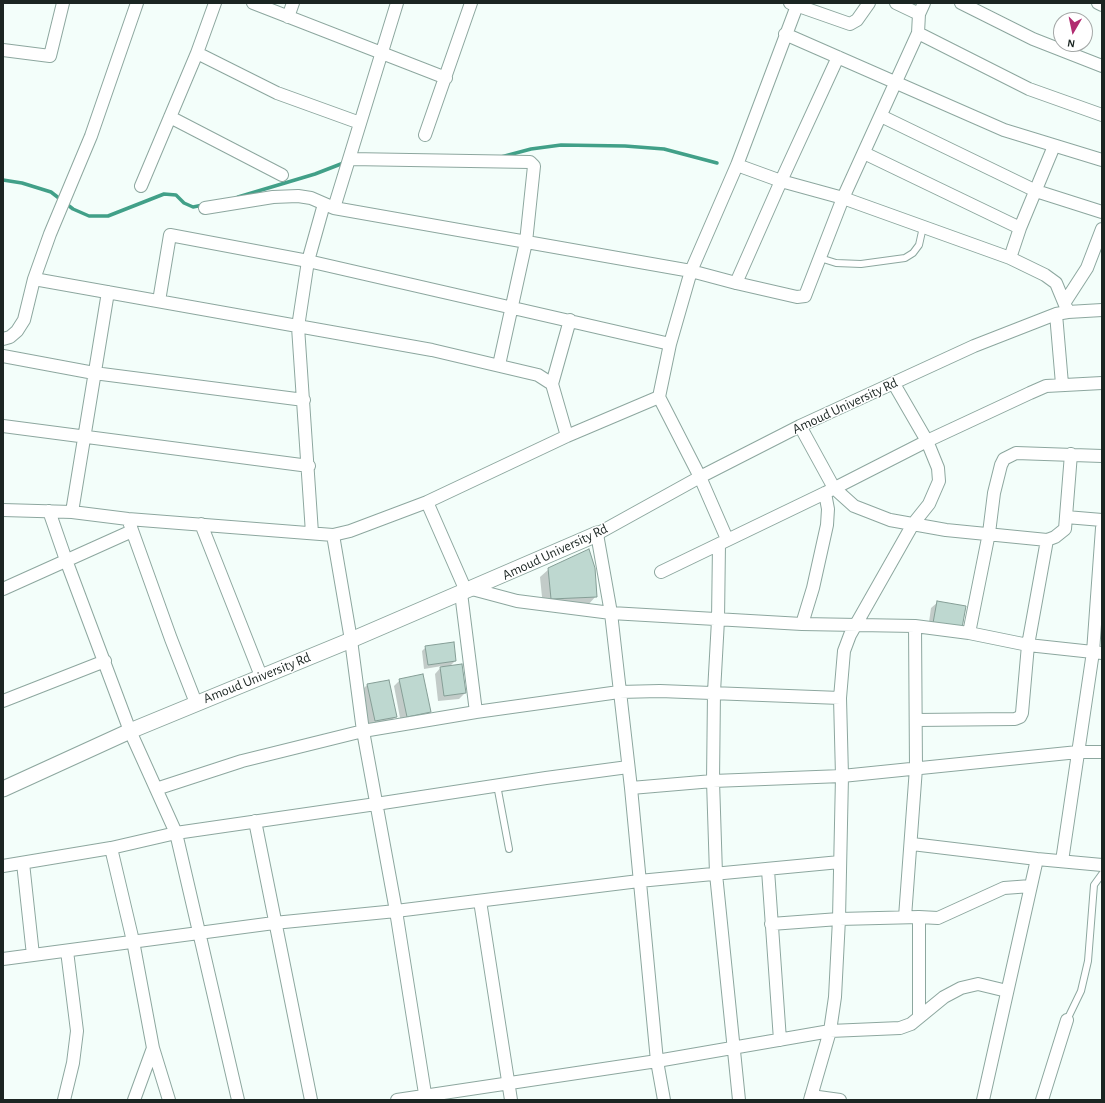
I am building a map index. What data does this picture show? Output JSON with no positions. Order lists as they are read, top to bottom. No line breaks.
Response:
{"streets":{"street":["Amoud University Rd"]},"north":"bottom"}
